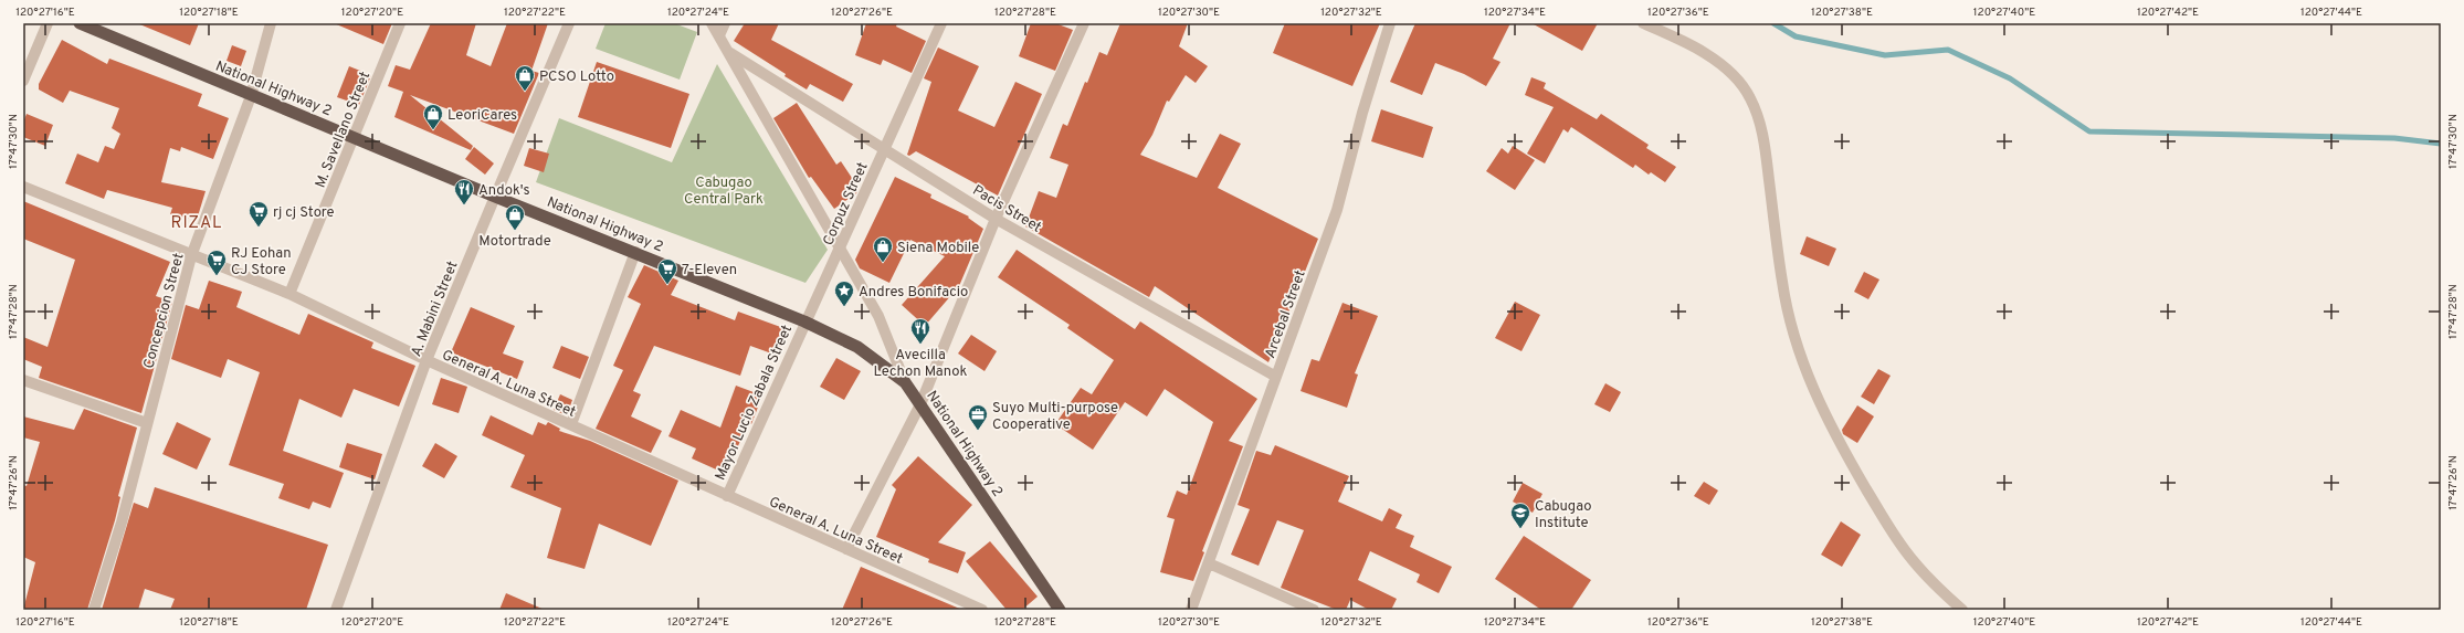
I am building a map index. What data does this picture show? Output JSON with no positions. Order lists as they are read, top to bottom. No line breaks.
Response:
{"streets":{"highway":["National Highway 2"],"street":["M. Savellano Street","Corpuz Street","Pacis Street","A. Mabini Street","Concepcion Street","Arcebal Street","General A. Luna Street","Mayor Lucio Zabala Street"]},"crossings":[["National Highway 2","M. Savellano Street"],["National Highway 2","Corpuz Street"],["National Highway 2","A. Mabini Street"],["National Highway 2","Concepcion Street"],["National Highway 2","Mayor Lucio Zabala Street"],["M. Savellano Street","General A. Luna Street"],["Corpuz Street","Pacis Street"],["Corpuz Street","Mayor Lucio Zabala Street"],["Pacis Street","Arcebal Street"],["A. Mabini Street","General A. Luna Street"],["Concepcion Street","General A. Luna Street"],["General A. Luna Street","Mayor Lucio Zabala Street"]],"districts":["RIZAL"],"parks":["Cabugao Central Park"],"places":{"shop":["PCSO Lotto","LeoriCares","Motortrade","Siena Mobile"],"restaurant":["Andok's","Avecilla Lechon Manok"],"supermarket":["rj cj Store","RJ Eohan CJ Store","7-Eleven"],"place":["Andres Bonifacio"],"office":["Suyo Multi-purpose Cooperative"],"school or university":["Cabugao Institute"]},"coordinates":["120°27'16\"E","120°27'18\"E","120°27'20\"E","120°27'22\"E","120°27'24\"E","120°27'26\"E","120°27'28\"E","120°27'30\"E","120°27'32\"E","120°27'34\"E","120°27'36\"E","120°27'38\"E","120°27'40\"E","120°27'42\"E","120°27'44\"E","17°47'30\"N","17°47'28\"N","17°47'26\"N"]}
